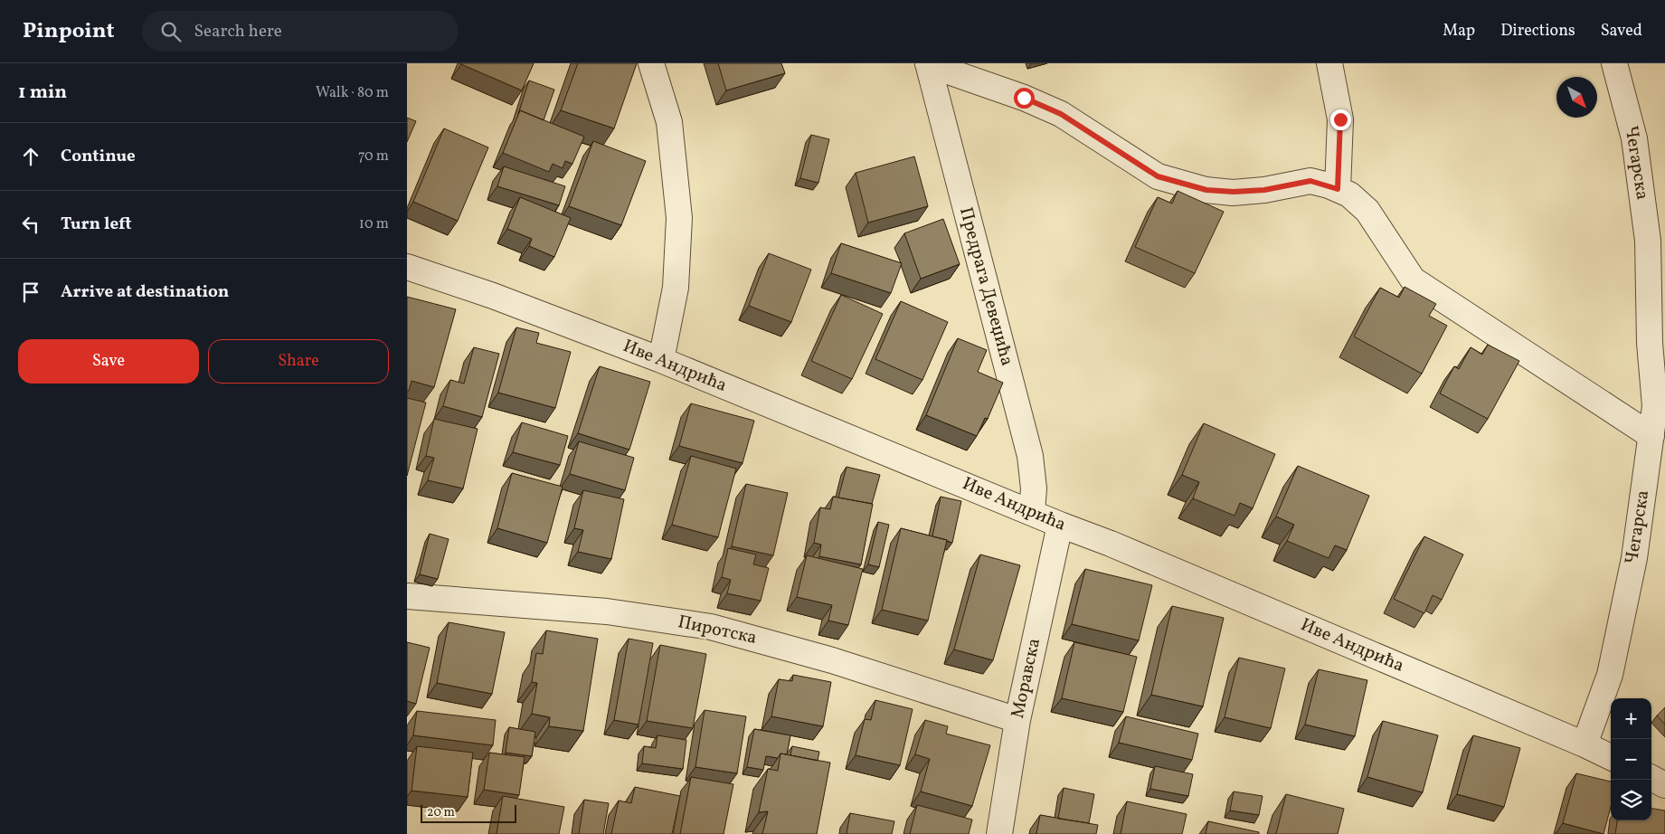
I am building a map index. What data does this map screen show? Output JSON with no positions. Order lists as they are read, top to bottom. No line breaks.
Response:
{"streets":{"street":["Чегарска","Предрага Девеџића","Иве Андрића","Пиротска","Моравска"]},"crossings":[["Чегарска","Иве Андрића"],["Предрага Девеџића","Иве Андрића"],["Иве Андрића","Моравска"],["Пиротска","Моравска"]],"scale_bar":"20 m","north":"bottom right","page":{"header":"Pinpoint","search":"Search here","nav":["Map","Directions","Saved"],"heading":["1 min","Walk · 80 m"],"list":[["Continue","70 m"],["Turn left","10 m"],"Arrive at destination"],"buttons":["Save","Share"],"map_buttons":["+","−"],"scale":"20 m"}}
